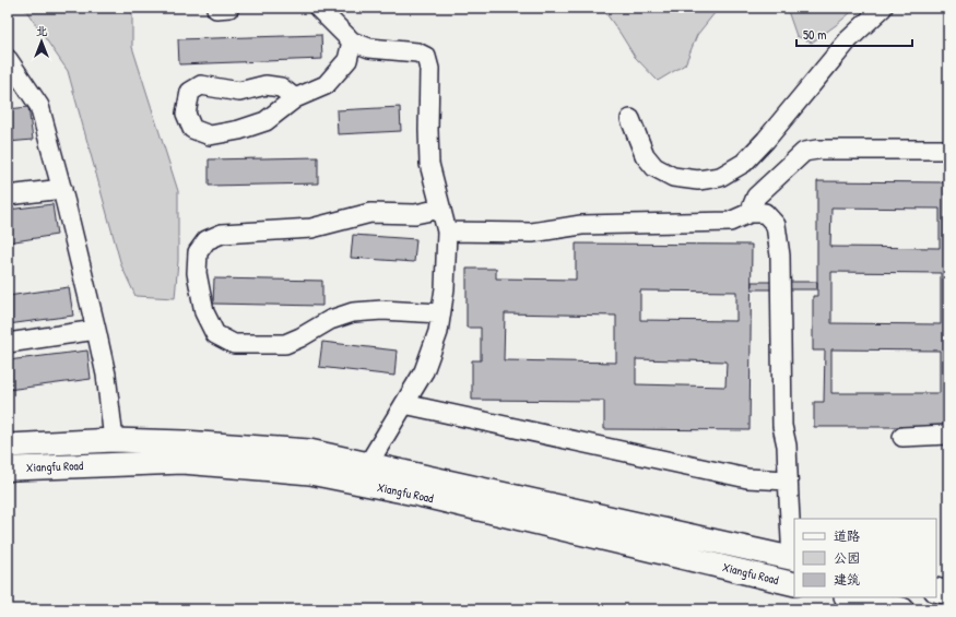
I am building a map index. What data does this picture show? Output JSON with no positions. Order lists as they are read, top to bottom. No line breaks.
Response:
{"streets":{"main road":["Xiangfu Road"]},"legend":["道路","公园","建筑"],"scale_bar":"50 m","north":"top"}
